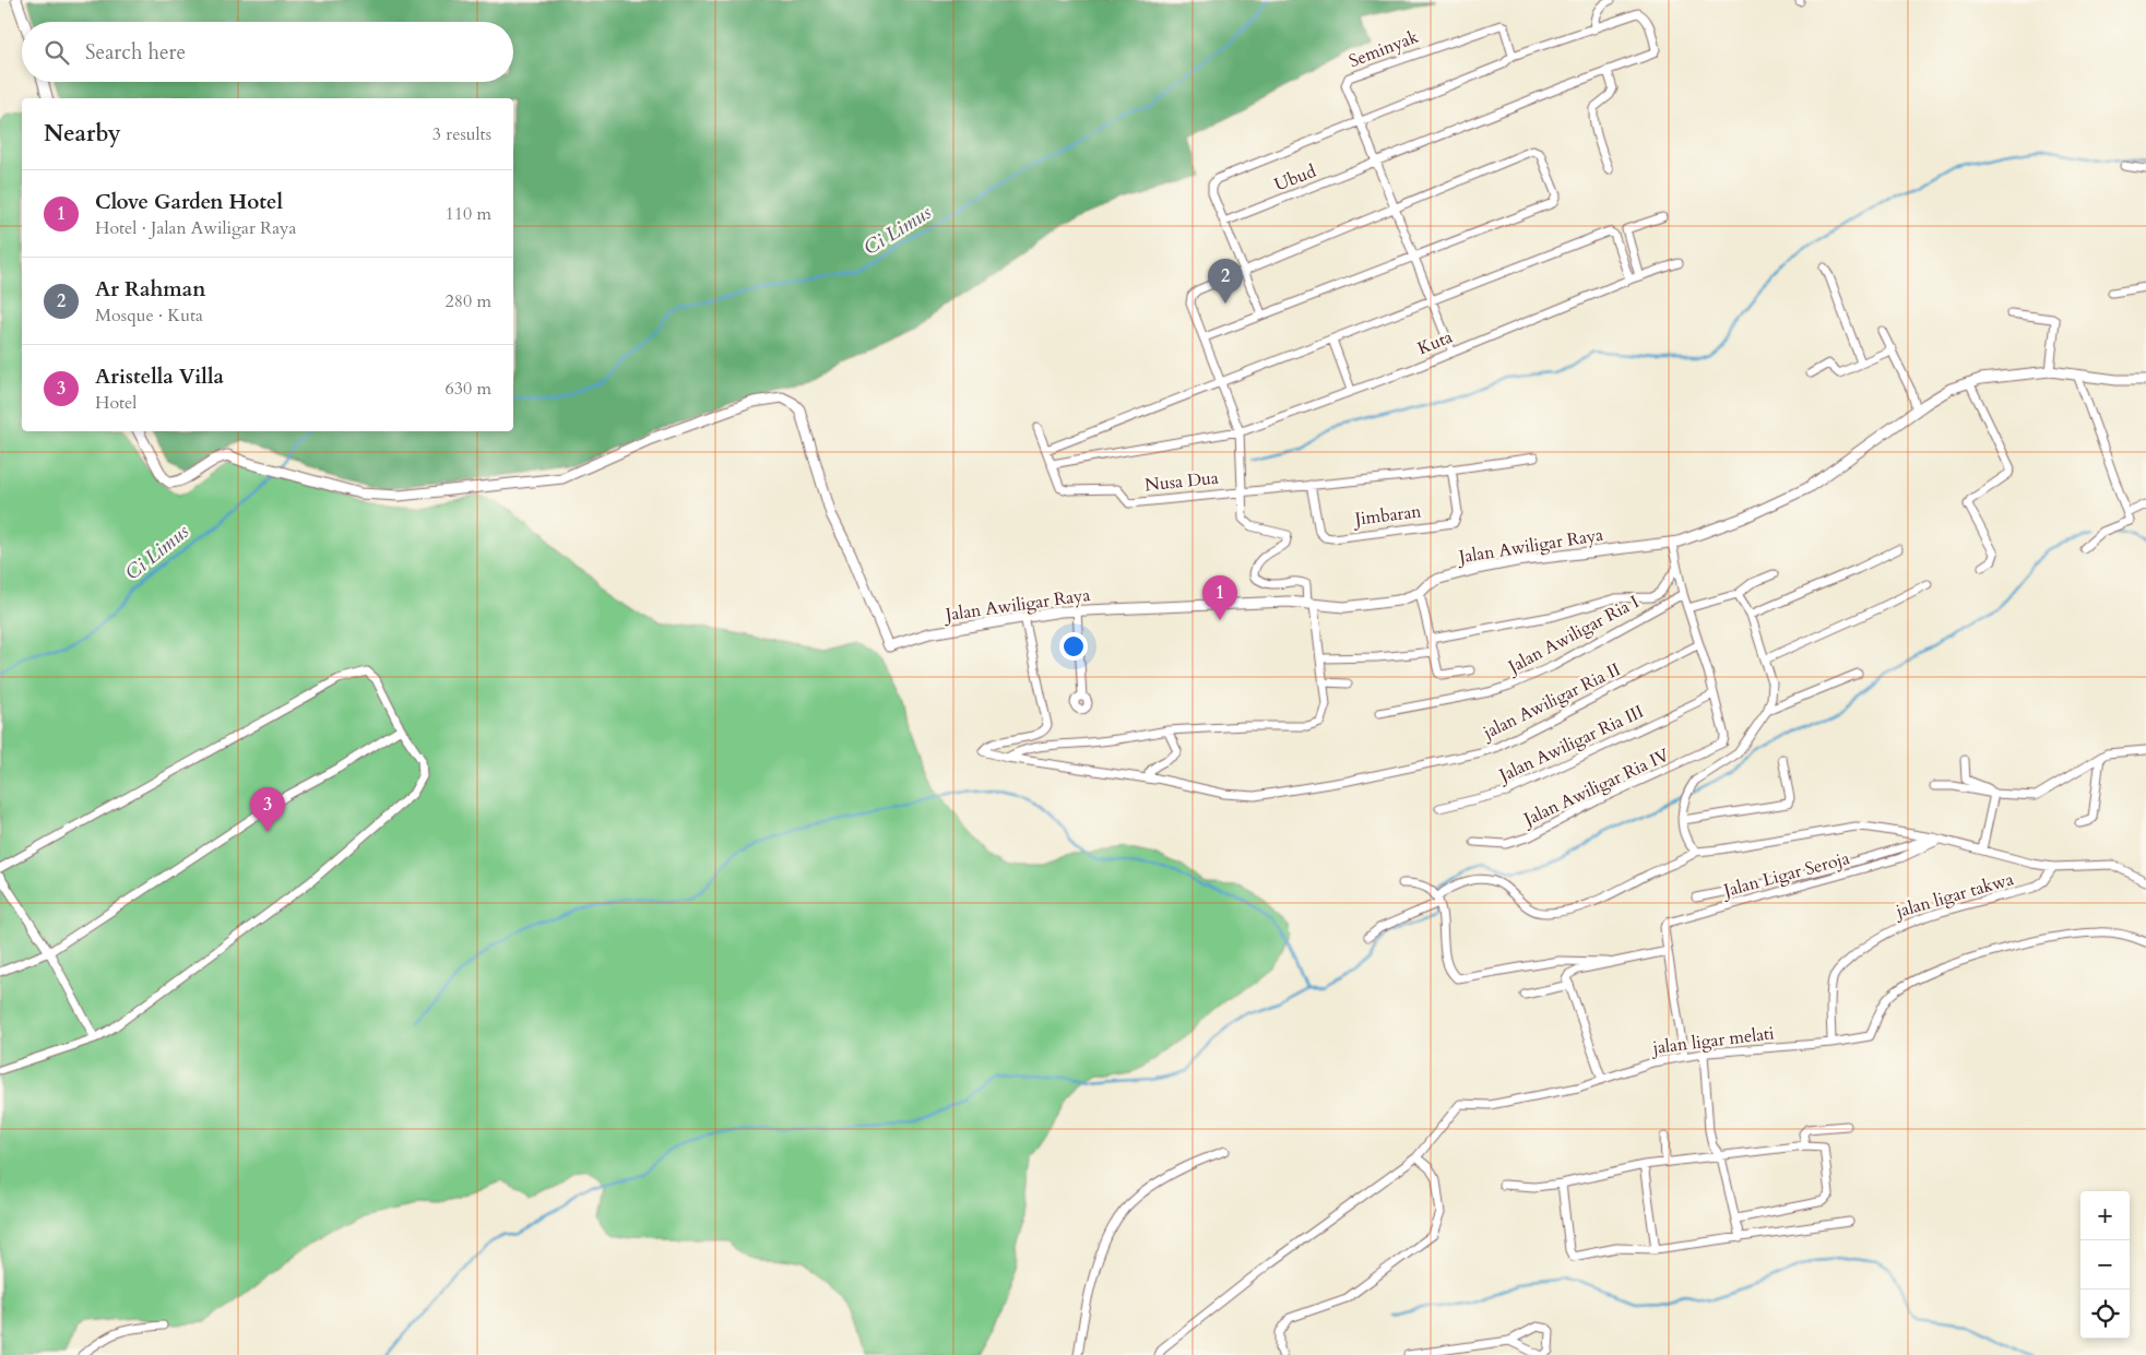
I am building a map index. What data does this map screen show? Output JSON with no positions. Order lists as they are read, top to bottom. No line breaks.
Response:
{"streets":{"street":["Seminyak","Ubud","Kuta","Nusa Dua","Jimbaran","Jalan Awiligar Raya","Jalan Awiligar Ria I","jalan Awiligar Ria II","Jalan Awiligar Ria III","Jalan Awiligar Ria IV","Jalan Ligar Seroja","jalan ligar takwa","jalan ligar melati"]},"crossings":[["Seminyak","Ubud"],["Seminyak","Kuta"],["Kuta","Nusa Dua"],["Jalan Awiligar Raya","jalan Awiligar Ria II"],["Jalan Awiligar Ria III","Jalan Awiligar Ria IV"],["jalan ligar takwa","jalan ligar melati"]],"water":["Ci Limus"],"page":{"search":"Search here","heading":["Nearby","3 results"],"list":[{"mark":"1","name":"Clove Garden Hotel","note":"Hotel · Jalan Awiligar Raya","value":"110 m"},{"mark":"2","name":"Ar Rahman","note":"Mosque · Kuta","value":"280 m"},{"mark":"3","name":"Aristella Villa","note":"Hotel","value":"630 m"}],"pins":["2","1","3"],"map_buttons":["+","−"]}}
